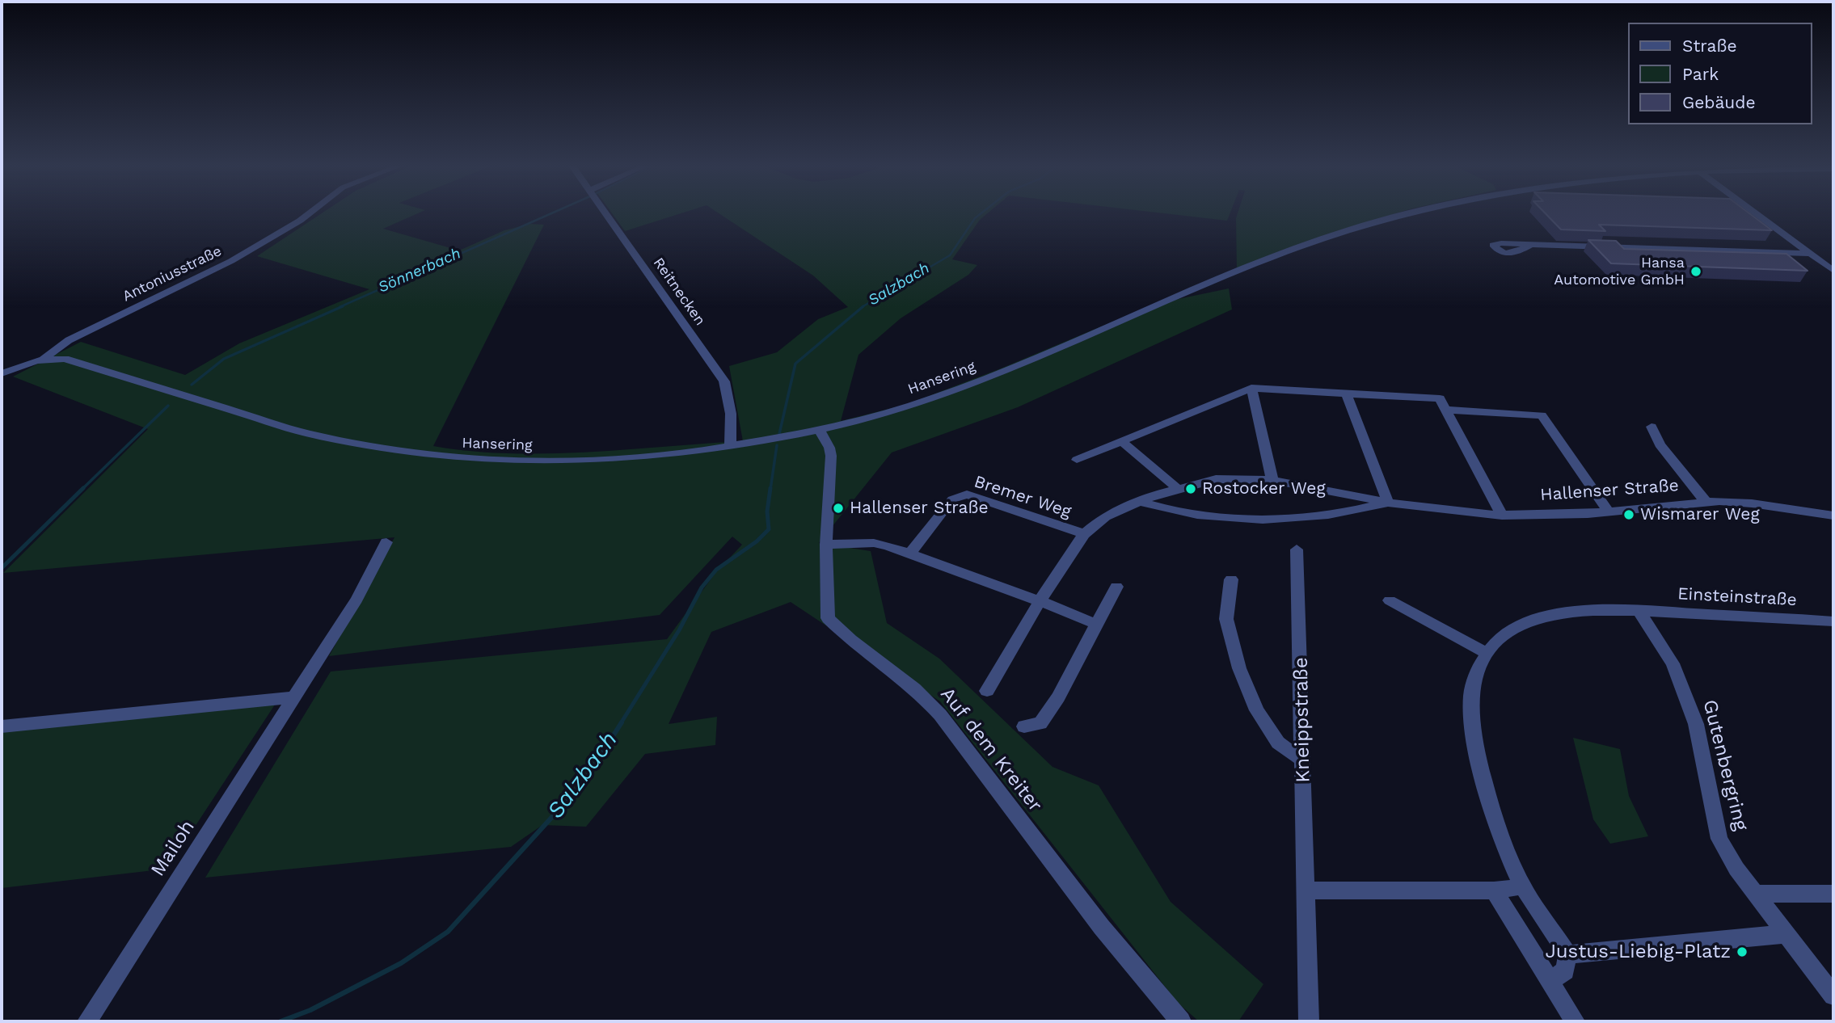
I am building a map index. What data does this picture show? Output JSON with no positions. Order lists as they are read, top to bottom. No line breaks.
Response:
{"streets":{"street":["Antoniusstraße","Reitnecken","Hansering","Hallenser Straße","Bremer Weg","Einsteinstraße","Kneippstraße","Auf dem Kreiter","Gutenbergring","Mailoh"]},"crossings":[["Antoniusstraße","Hansering"],["Reitnecken","Hansering"],["Hansering","Auf dem Kreiter"],["Hallenser Straße","Bremer Weg"],["Einsteinstraße","Gutenbergring"]],"water":["Sönnerbach","Salzbach"],"places":["Hansa Automotive GmbH","Rostocker Weg","Hallenser Straße","Wismarer Weg","Justus-Liebig-Platz"],"legend":["Straße","Park","Gebäude"]}
